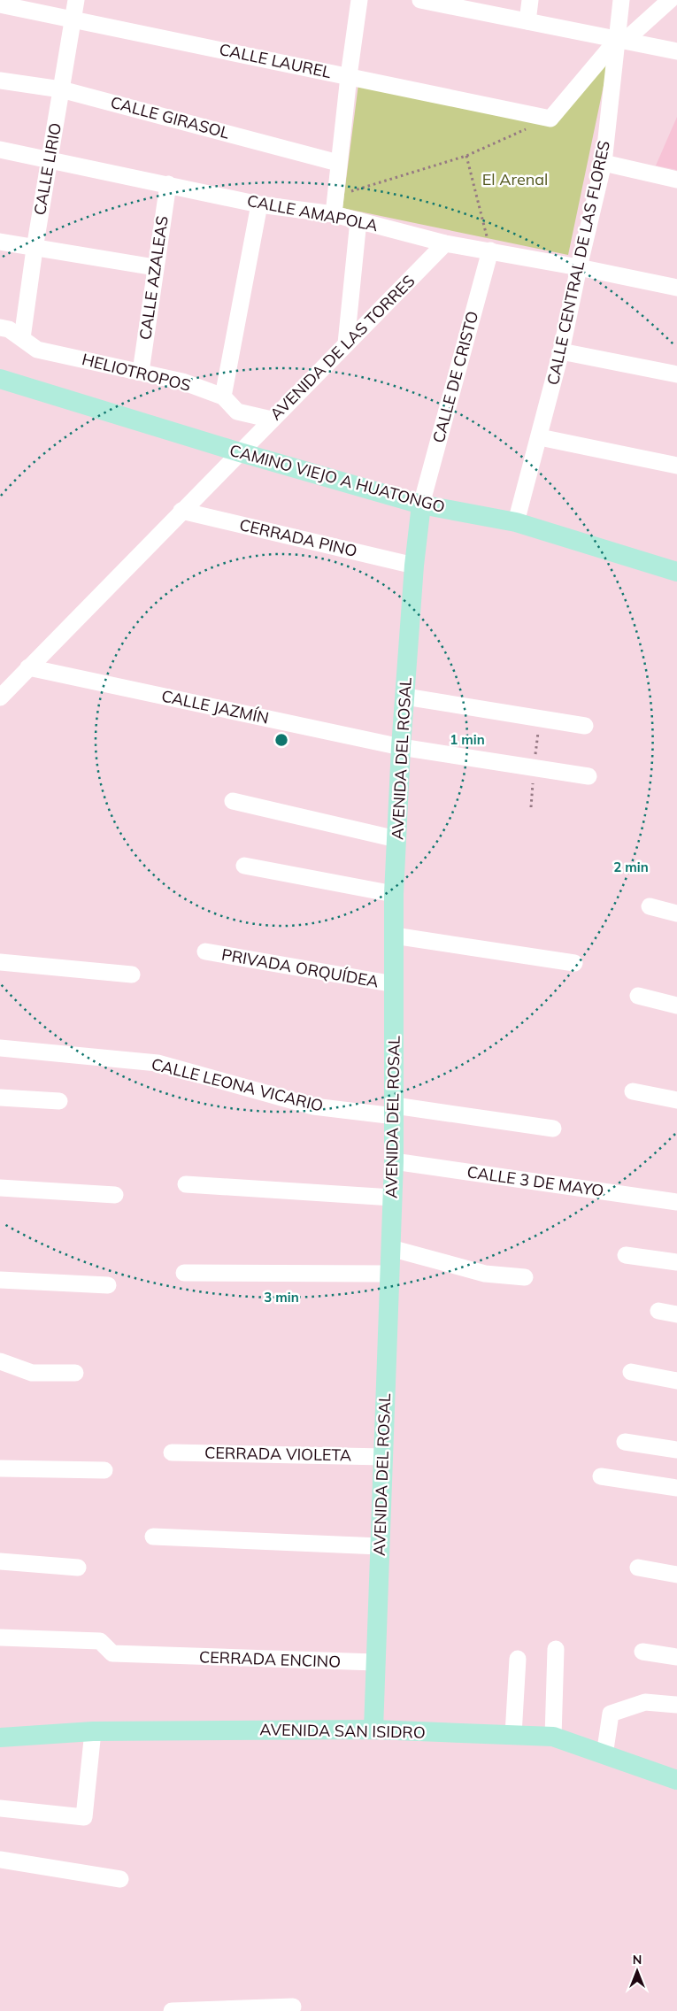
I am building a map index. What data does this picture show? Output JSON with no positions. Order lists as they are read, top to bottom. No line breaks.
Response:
{"streets":{"main road":["CAMINO VIEJO A HUATONGO","AVENIDA DEL ROSAL","AVENIDA SAN ISIDRO"],"street":["CALLE LAUREL","CALLE GIRASOL","CALLE LIRIO","CALLE AMAPOLA","CALLE CENTRAL DE LAS FLORES","CALLE AZALEAS","AVENIDA DE LAS TORRES","HELIOTROPOS","CALLE DE CRISTO","CERRADA PINO","CALLE JAZMÍN","PRIVADA ORQUÍDEA","CALLE LEONA VICARIO","CALLE 3 DE MAYO","CERRADA VIOLETA","CERRADA ENCINO"]},"crossings":[["CALLE LAUREL","CALLE LIRIO"],["CALLE GIRASOL","CALLE LIRIO"],["CALLE LIRIO","CALLE AMAPOLA"],["CALLE LIRIO","HELIOTROPOS"],["CALLE AMAPOLA","CALLE CENTRAL DE LAS FLORES"],["CALLE AMAPOLA","CALLE AZALEAS"],["CALLE AMAPOLA","AVENIDA DE LAS TORRES"],["CALLE AMAPOLA","CALLE DE CRISTO"],["CALLE CENTRAL DE LAS FLORES","CAMINO VIEJO A HUATONGO"],["CALLE AZALEAS","HELIOTROPOS"],["AVENIDA DE LAS TORRES","HELIOTROPOS"],["AVENIDA DE LAS TORRES","CAMINO VIEJO A HUATONGO"],["AVENIDA DE LAS TORRES","CERRADA PINO"],["AVENIDA DE LAS TORRES","CALLE JAZMÍN"],["CALLE DE CRISTO","CAMINO VIEJO A HUATONGO"],["CALLE DE CRISTO","AVENIDA DEL ROSAL"],["CAMINO VIEJO A HUATONGO","AVENIDA DEL ROSAL"],["CERRADA PINO","AVENIDA DEL ROSAL"],["CALLE JAZMÍN","AVENIDA DEL ROSAL"],["AVENIDA DEL ROSAL","PRIVADA ORQUÍDEA"],["AVENIDA DEL ROSAL","CALLE LEONA VICARIO"],["AVENIDA DEL ROSAL","CALLE 3 DE MAYO"],["AVENIDA DEL ROSAL","CERRADA VIOLETA"],["AVENIDA DEL ROSAL","CERRADA ENCINO"],["AVENIDA DEL ROSAL","AVENIDA SAN ISIDRO"]],"parks":["El Arenal"],"north":"top","rings":["1 min","2 min","3 min"]}
